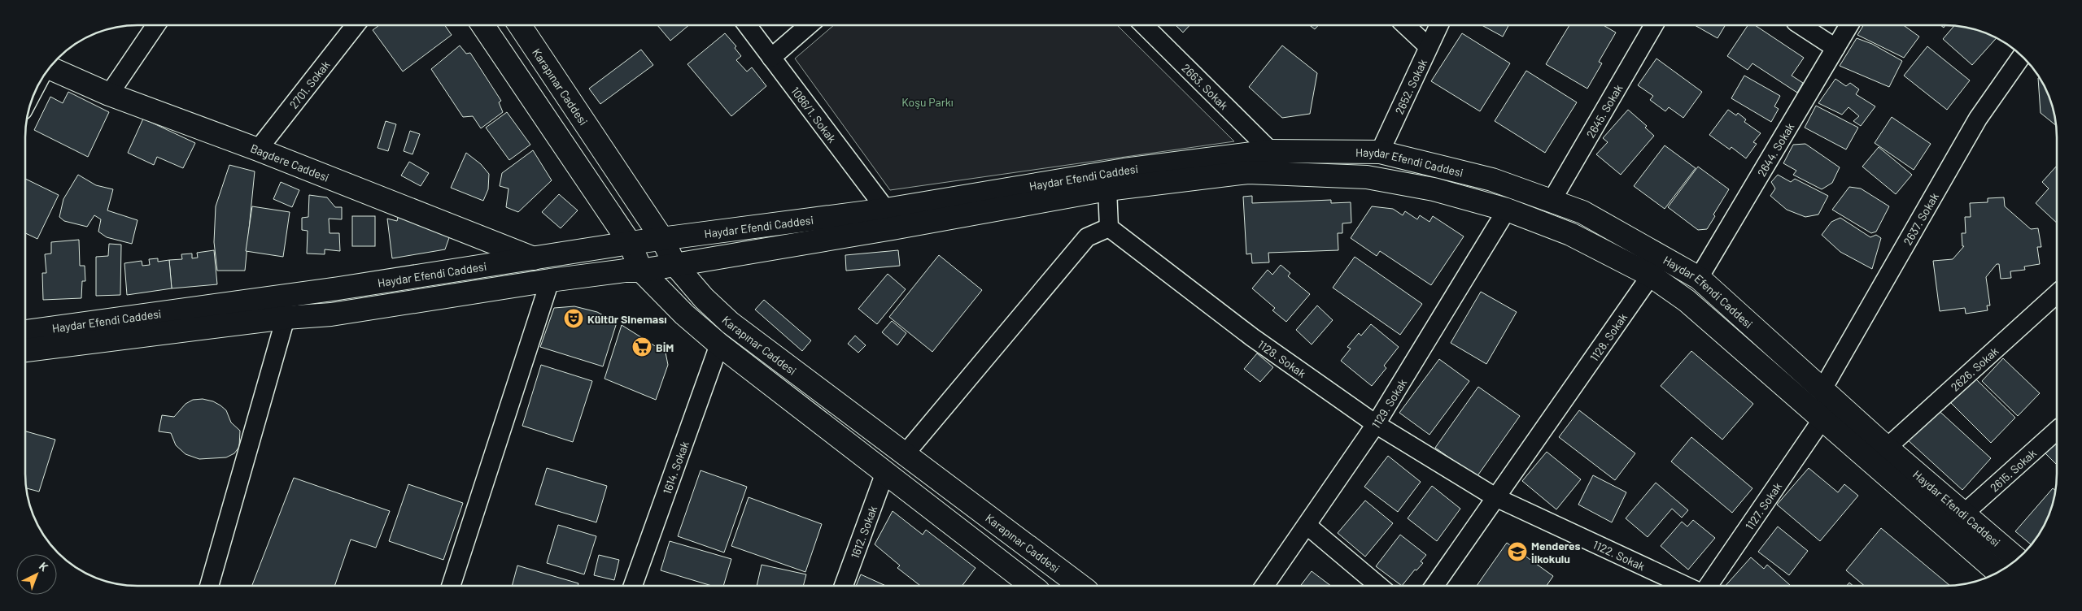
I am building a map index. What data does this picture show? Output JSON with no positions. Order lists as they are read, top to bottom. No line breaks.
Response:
{"streets":{"main road":["Karapınar Caddesi","Bagdere Caddesi","Haydar Efendi Caddesi"],"street":["2701. Sokak","2663. Sokak","2652. Sokak","2645. Sokak","1086/1. Sokak","2644. Sokak","2637. Sokak","1128. Sokak","2626. Sokak","1129. Sokak","1614. Sokak","2615. Sokak","1127. Sokak","1612. Sokak","1122. Sokak"]},"crossings":[["2701. Sokak","Bagdere Caddesi"],["Karapınar Caddesi","Haydar Efendi Caddesi"],["2663. Sokak","Haydar Efendi Caddesi"],["2652. Sokak","Haydar Efendi Caddesi"],["2645. Sokak","Haydar Efendi Caddesi"],["1086/1. Sokak","Haydar Efendi Caddesi"],["2644. Sokak","Haydar Efendi Caddesi"],["Bagdere Caddesi","Haydar Efendi Caddesi"],["Haydar Efendi Caddesi","2637. Sokak"],["Haydar Efendi Caddesi","1128. Sokak"],["Haydar Efendi Caddesi","2626. Sokak"],["Haydar Efendi Caddesi","1129. Sokak"],["Haydar Efendi Caddesi","2615. Sokak"],["Haydar Efendi Caddesi","1127. Sokak"],["1128. Sokak","1129. Sokak"],["1128. Sokak","1122. Sokak"]],"parks":["Koşu Parkı"],"places":{"theatre":["Kültür Sineması"],"supermarket":["BİM"],"school or university":["Menderes İlkokulu"]},"north":"top right"}
